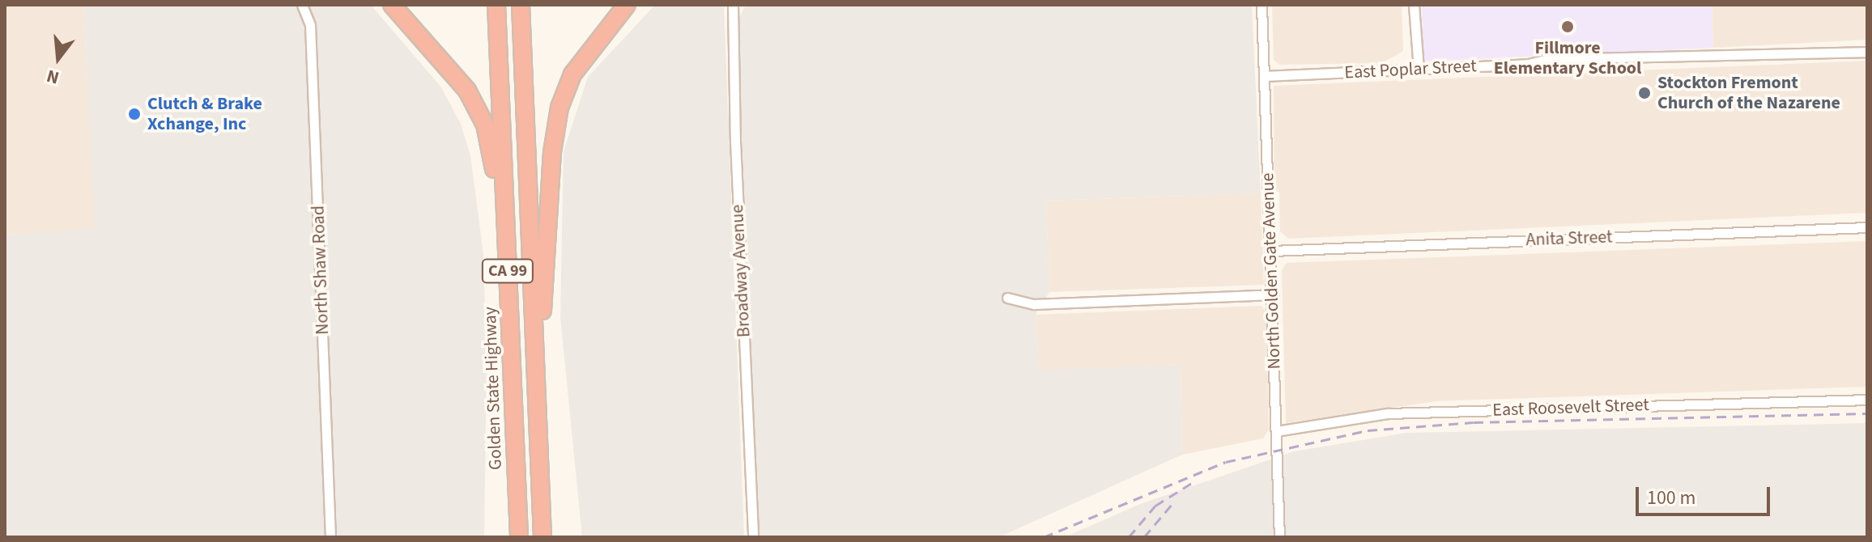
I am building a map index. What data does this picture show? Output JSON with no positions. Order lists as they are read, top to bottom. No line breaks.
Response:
{"streets":{"highway":["CA 99","Golden State Highway"],"street":["East Poplar Street","Anita Street","North Shaw Road","Broadway Avenue","North Golden Gate Avenue","East Roosevelt Street"]},"crossings":[["East Poplar Street","North Golden Gate Avenue"],["Anita Street","North Golden Gate Avenue"],["North Golden Gate Avenue","East Roosevelt Street"]],"places":["Fillmore Elementary School","Stockton Fremont Church of the Nazarene","Clutch & Brake Xchange, Inc"],"scale_bar":"100 m","north":"bottom"}
